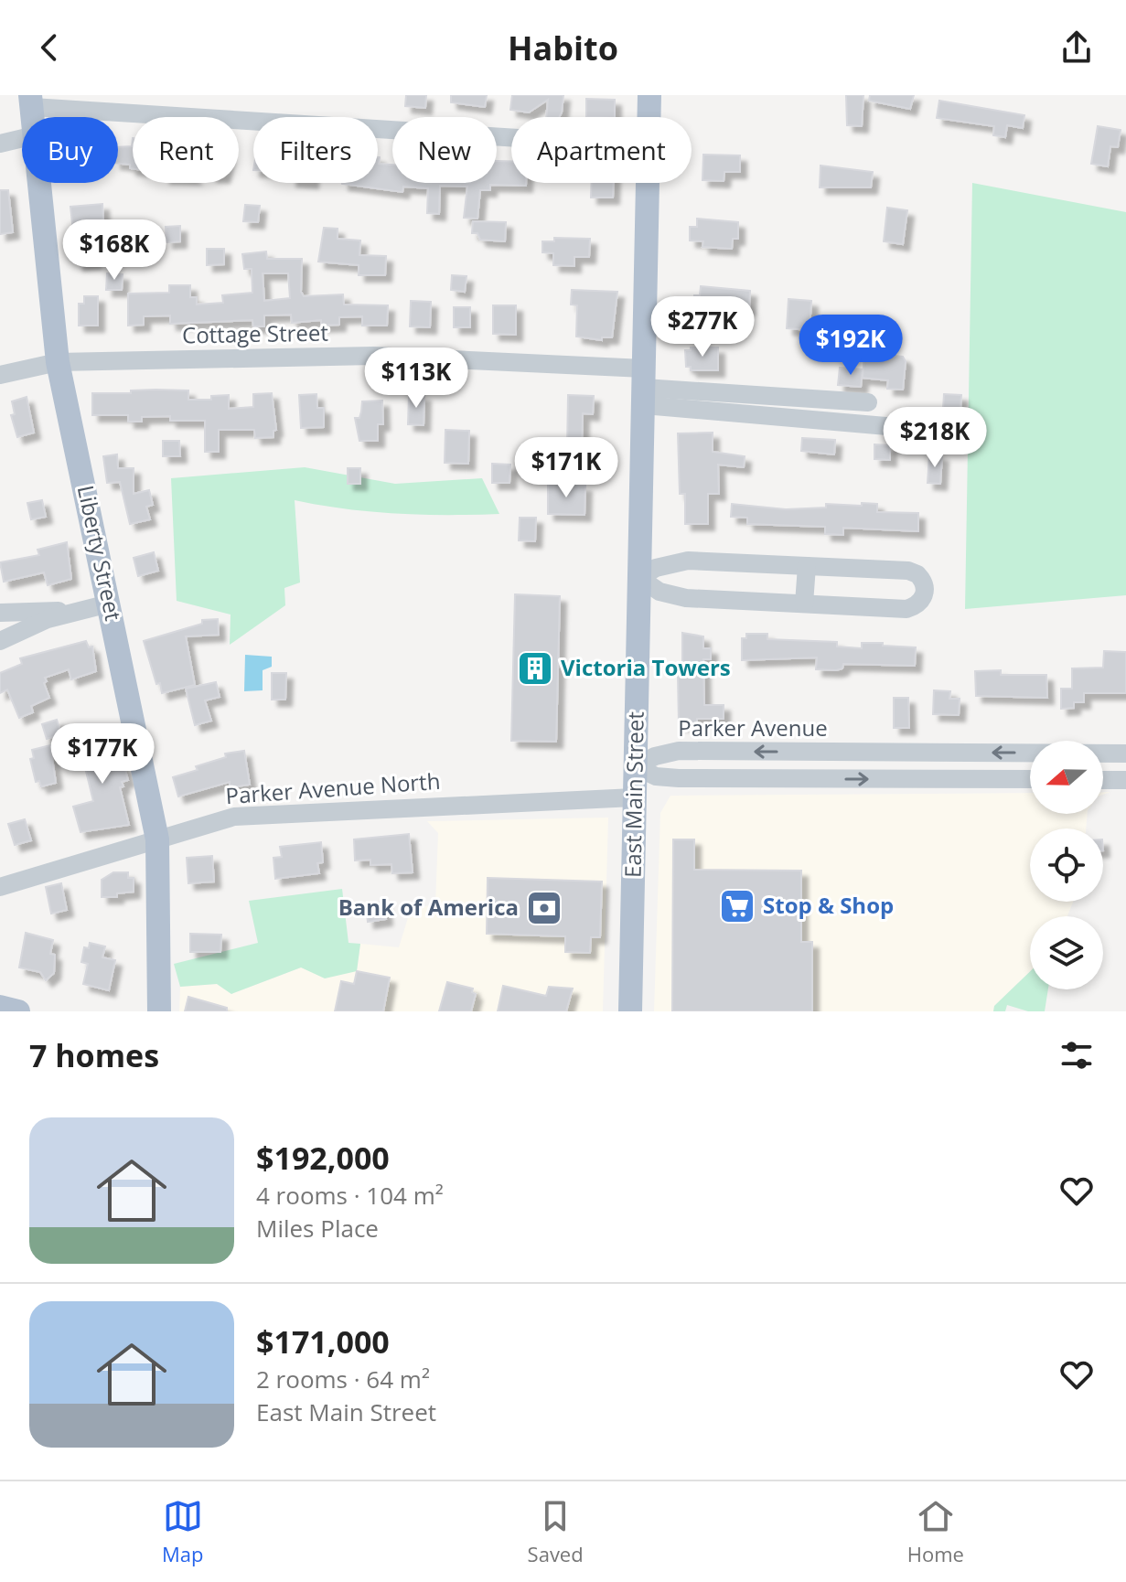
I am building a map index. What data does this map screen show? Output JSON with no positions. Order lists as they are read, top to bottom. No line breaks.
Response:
{"streets":{"main road":["Liberty Street","East Main Street"],"street":["Cottage Street","Parker Avenue","Parker Avenue North"]},"crossings":[["Cottage Street","Liberty Street"],["Cottage Street","East Main Street"],["Liberty Street","Parker Avenue North"],["Parker Avenue","East Main Street"],["Parker Avenue North","East Main Street"]],"places":{"building":["Victoria Towers"],"supermarket":["Stop & Shop"],"bank":["Bank of America"]},"north":"left","page":{"header":"Habito","chip":["Buy","Rent","Filters","New","Apartment"],"price":["$168K","$277K","$192K","$113K","$218K","$171K","$177K"],"heading":"7 homes","list":[{"name":"$192,000","note":"4 rooms · 104 m² · Miles Place"},{"name":"$171,000","note":"2 rooms · 64 m² · East Main Street"}],"tabs":["Map","Saved","Home"]}}
